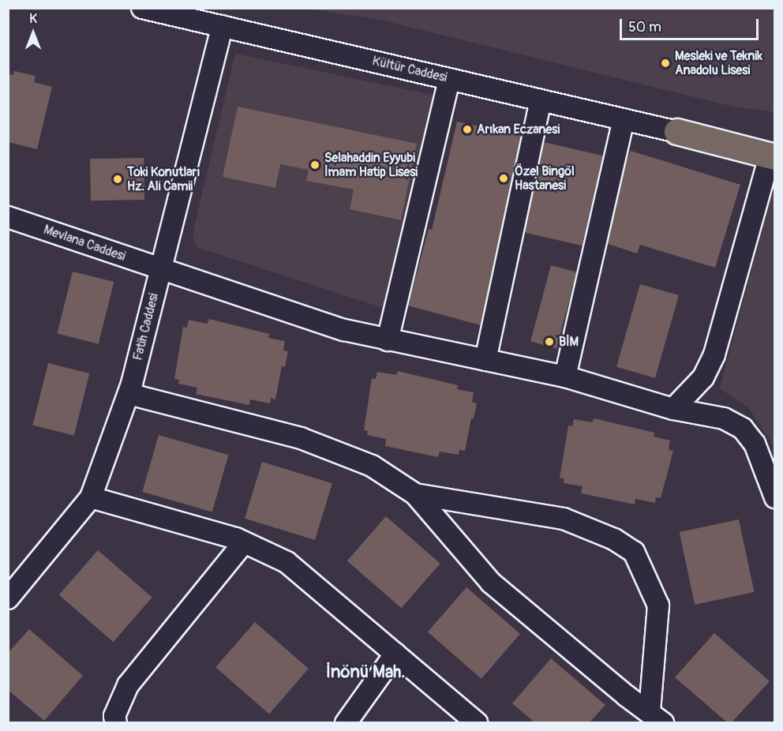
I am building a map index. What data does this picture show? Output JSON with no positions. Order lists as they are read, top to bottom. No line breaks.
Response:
{"streets":{"street":["Kültür Caddesi","Mevlana Caddesi","Fatih Caddesi"]},"crossings":[["Kültür Caddesi","Fatih Caddesi"],["Mevlana Caddesi","Fatih Caddesi"]],"districts":["İnönü Mah."],"places":["Mesleki ve Teknik Anadolu Lisesi","Arıkan Eczanesi","Selahaddin Eyyubi İmam Hatip Lisesi","Özel Bingöl Hastanesi","Toki Konutları Hz. Ali Camii","BİM"],"scale_bar":"50 m","north":"top"}
